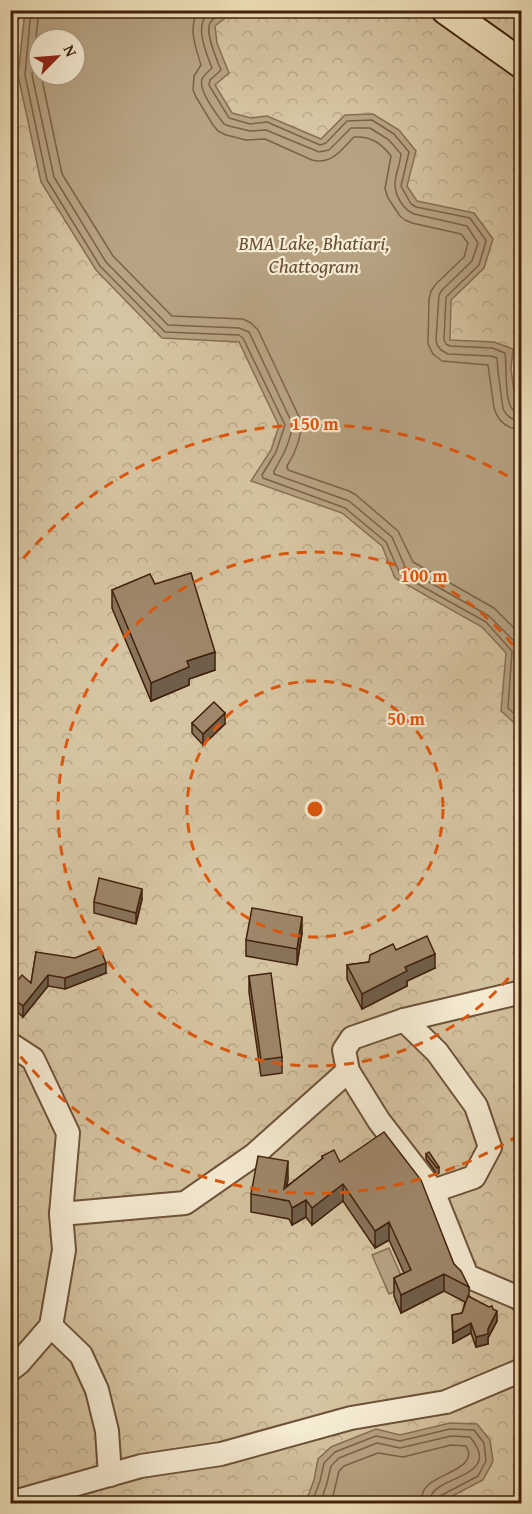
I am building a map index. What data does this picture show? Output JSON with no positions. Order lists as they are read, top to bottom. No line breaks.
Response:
{"water":["BMA Lake, Bhatiari, Chattogram"],"north":"top right","rings":["150 m","100 m","50 m"]}
